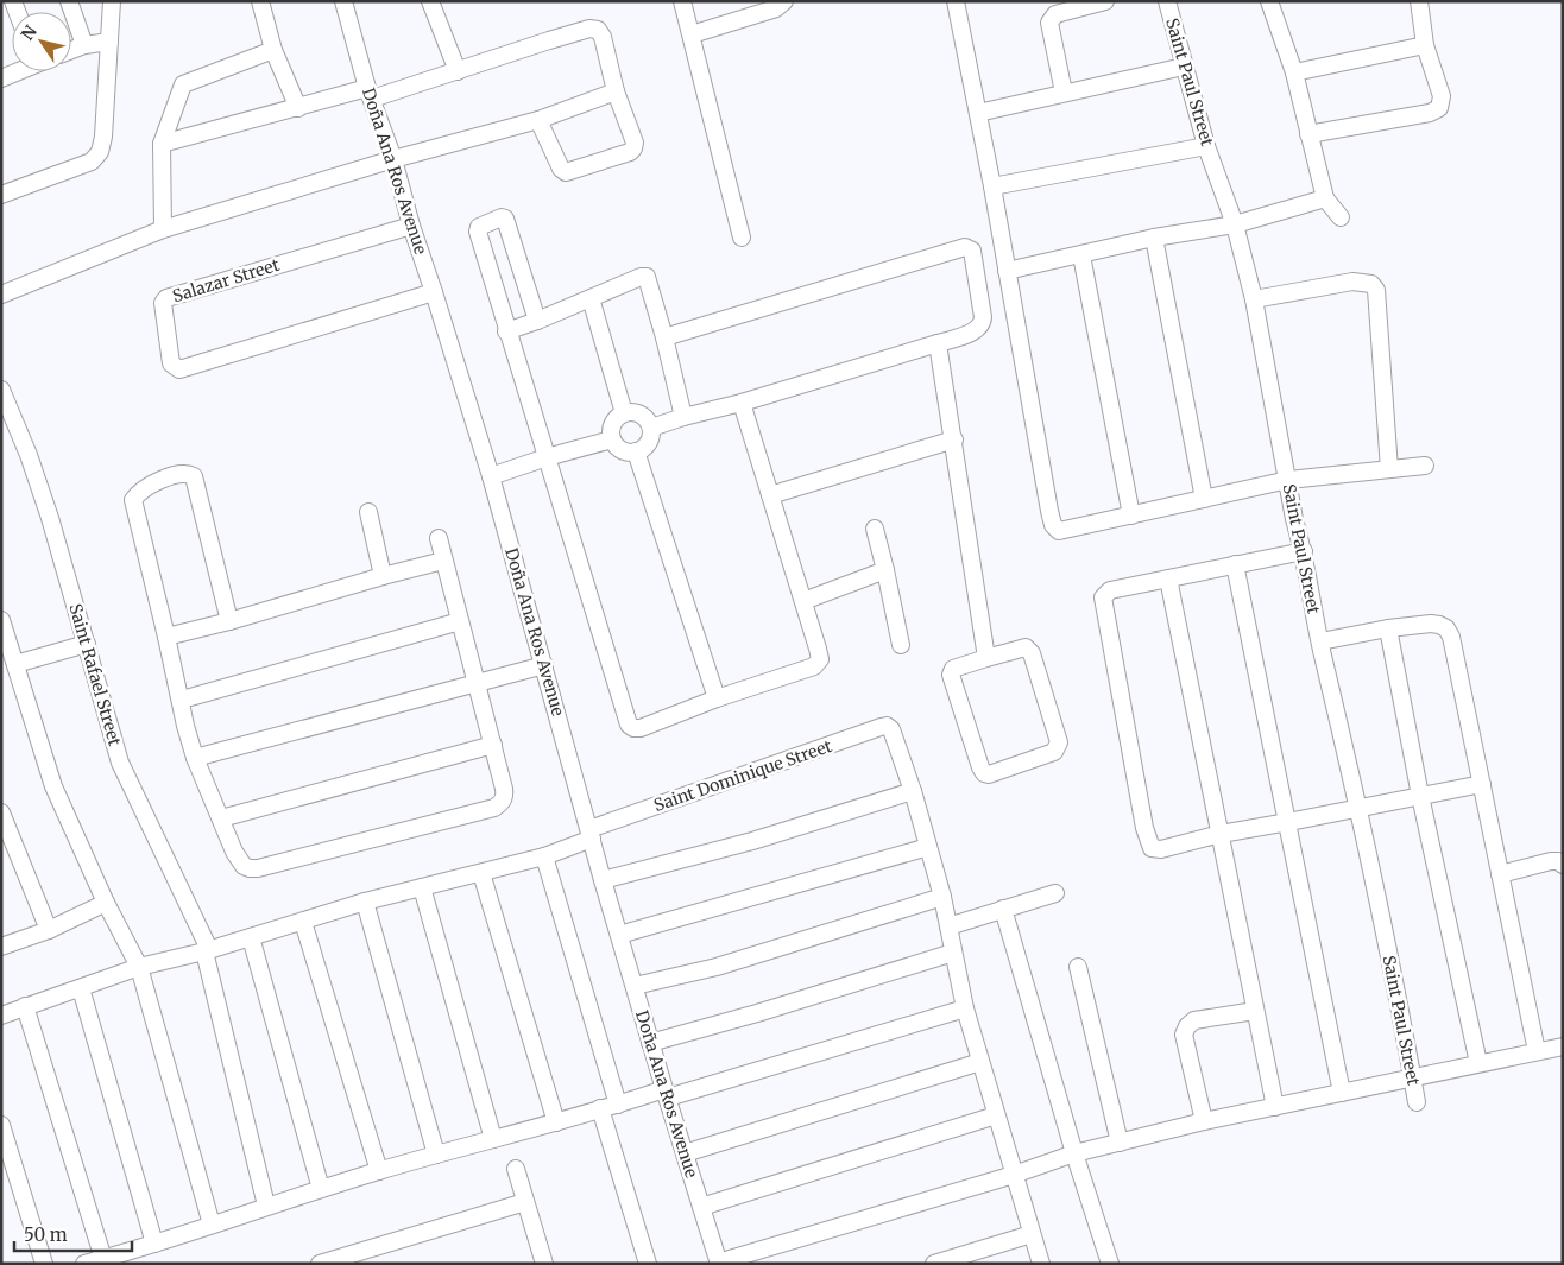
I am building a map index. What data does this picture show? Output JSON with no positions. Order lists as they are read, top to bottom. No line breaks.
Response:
{"streets":{"street":["Saint Paul Street","Doña Ana Ros Avenue","Salazar Street","Saint Rafael Street","Saint Dominique Street"]},"crossings":[["Doña Ana Ros Avenue","Salazar Street"],["Doña Ana Ros Avenue","Saint Dominique Street"],["Saint Rafael Street","Saint Dominique Street"]],"scale_bar":"50 m","north":"top left"}
